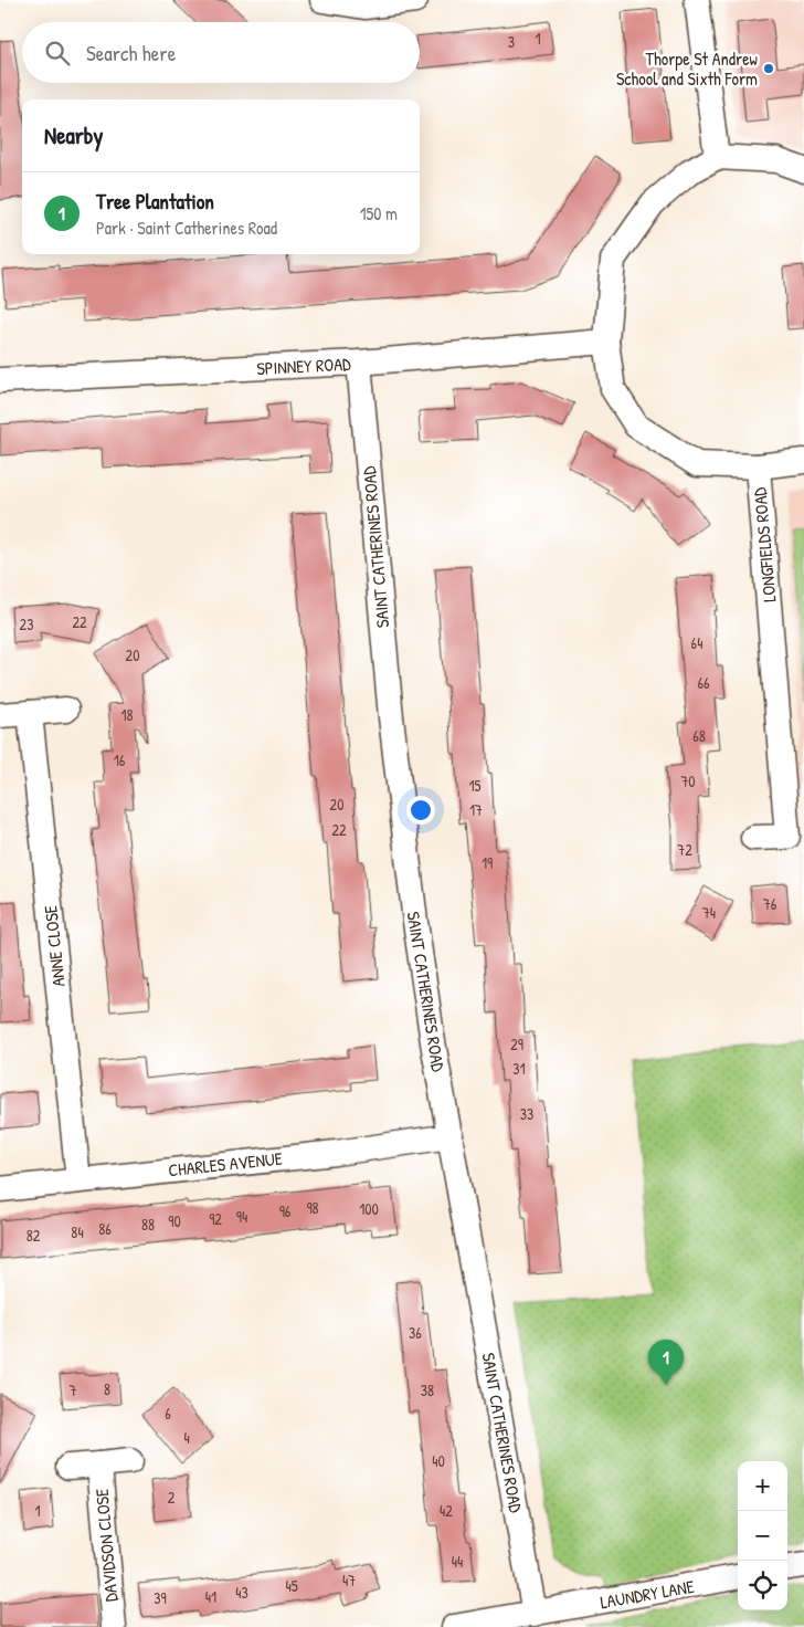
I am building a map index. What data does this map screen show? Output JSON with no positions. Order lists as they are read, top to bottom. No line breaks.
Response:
{"streets":{"street":["SPINNEY ROAD","LONGFIELDS ROAD","SAINT CATHERINES ROAD","ANNE CLOSE","CHARLES AVENUE","DAVIDSON CLOSE","LAUNDRY LANE"]},"crossings":[["SPINNEY ROAD","LONGFIELDS ROAD"],["SPINNEY ROAD","SAINT CATHERINES ROAD"],["SAINT CATHERINES ROAD","CHARLES AVENUE"],["SAINT CATHERINES ROAD","LAUNDRY LANE"],["ANNE CLOSE","CHARLES AVENUE"]],"places":["Thorpe St Andrew School and Sixth Form"],"house_numbers":["1","3","22","23","64","20","66","18","68","16","70","15","20","17","22","72","19","76","74","29","31","33","98","100","96","94","92","90","88","86","84","82","36","8","7","38","6","4","40","2","1","42","44","47","45","43","41","39"],"page":{"search":"Search here","heading":"Nearby","list":[{"mark":"1","name":"Tree Plantation","note":"Park · Saint Catherines Road","value":"150 m"}],"pins":"1","map_buttons":["+","−"]}}
